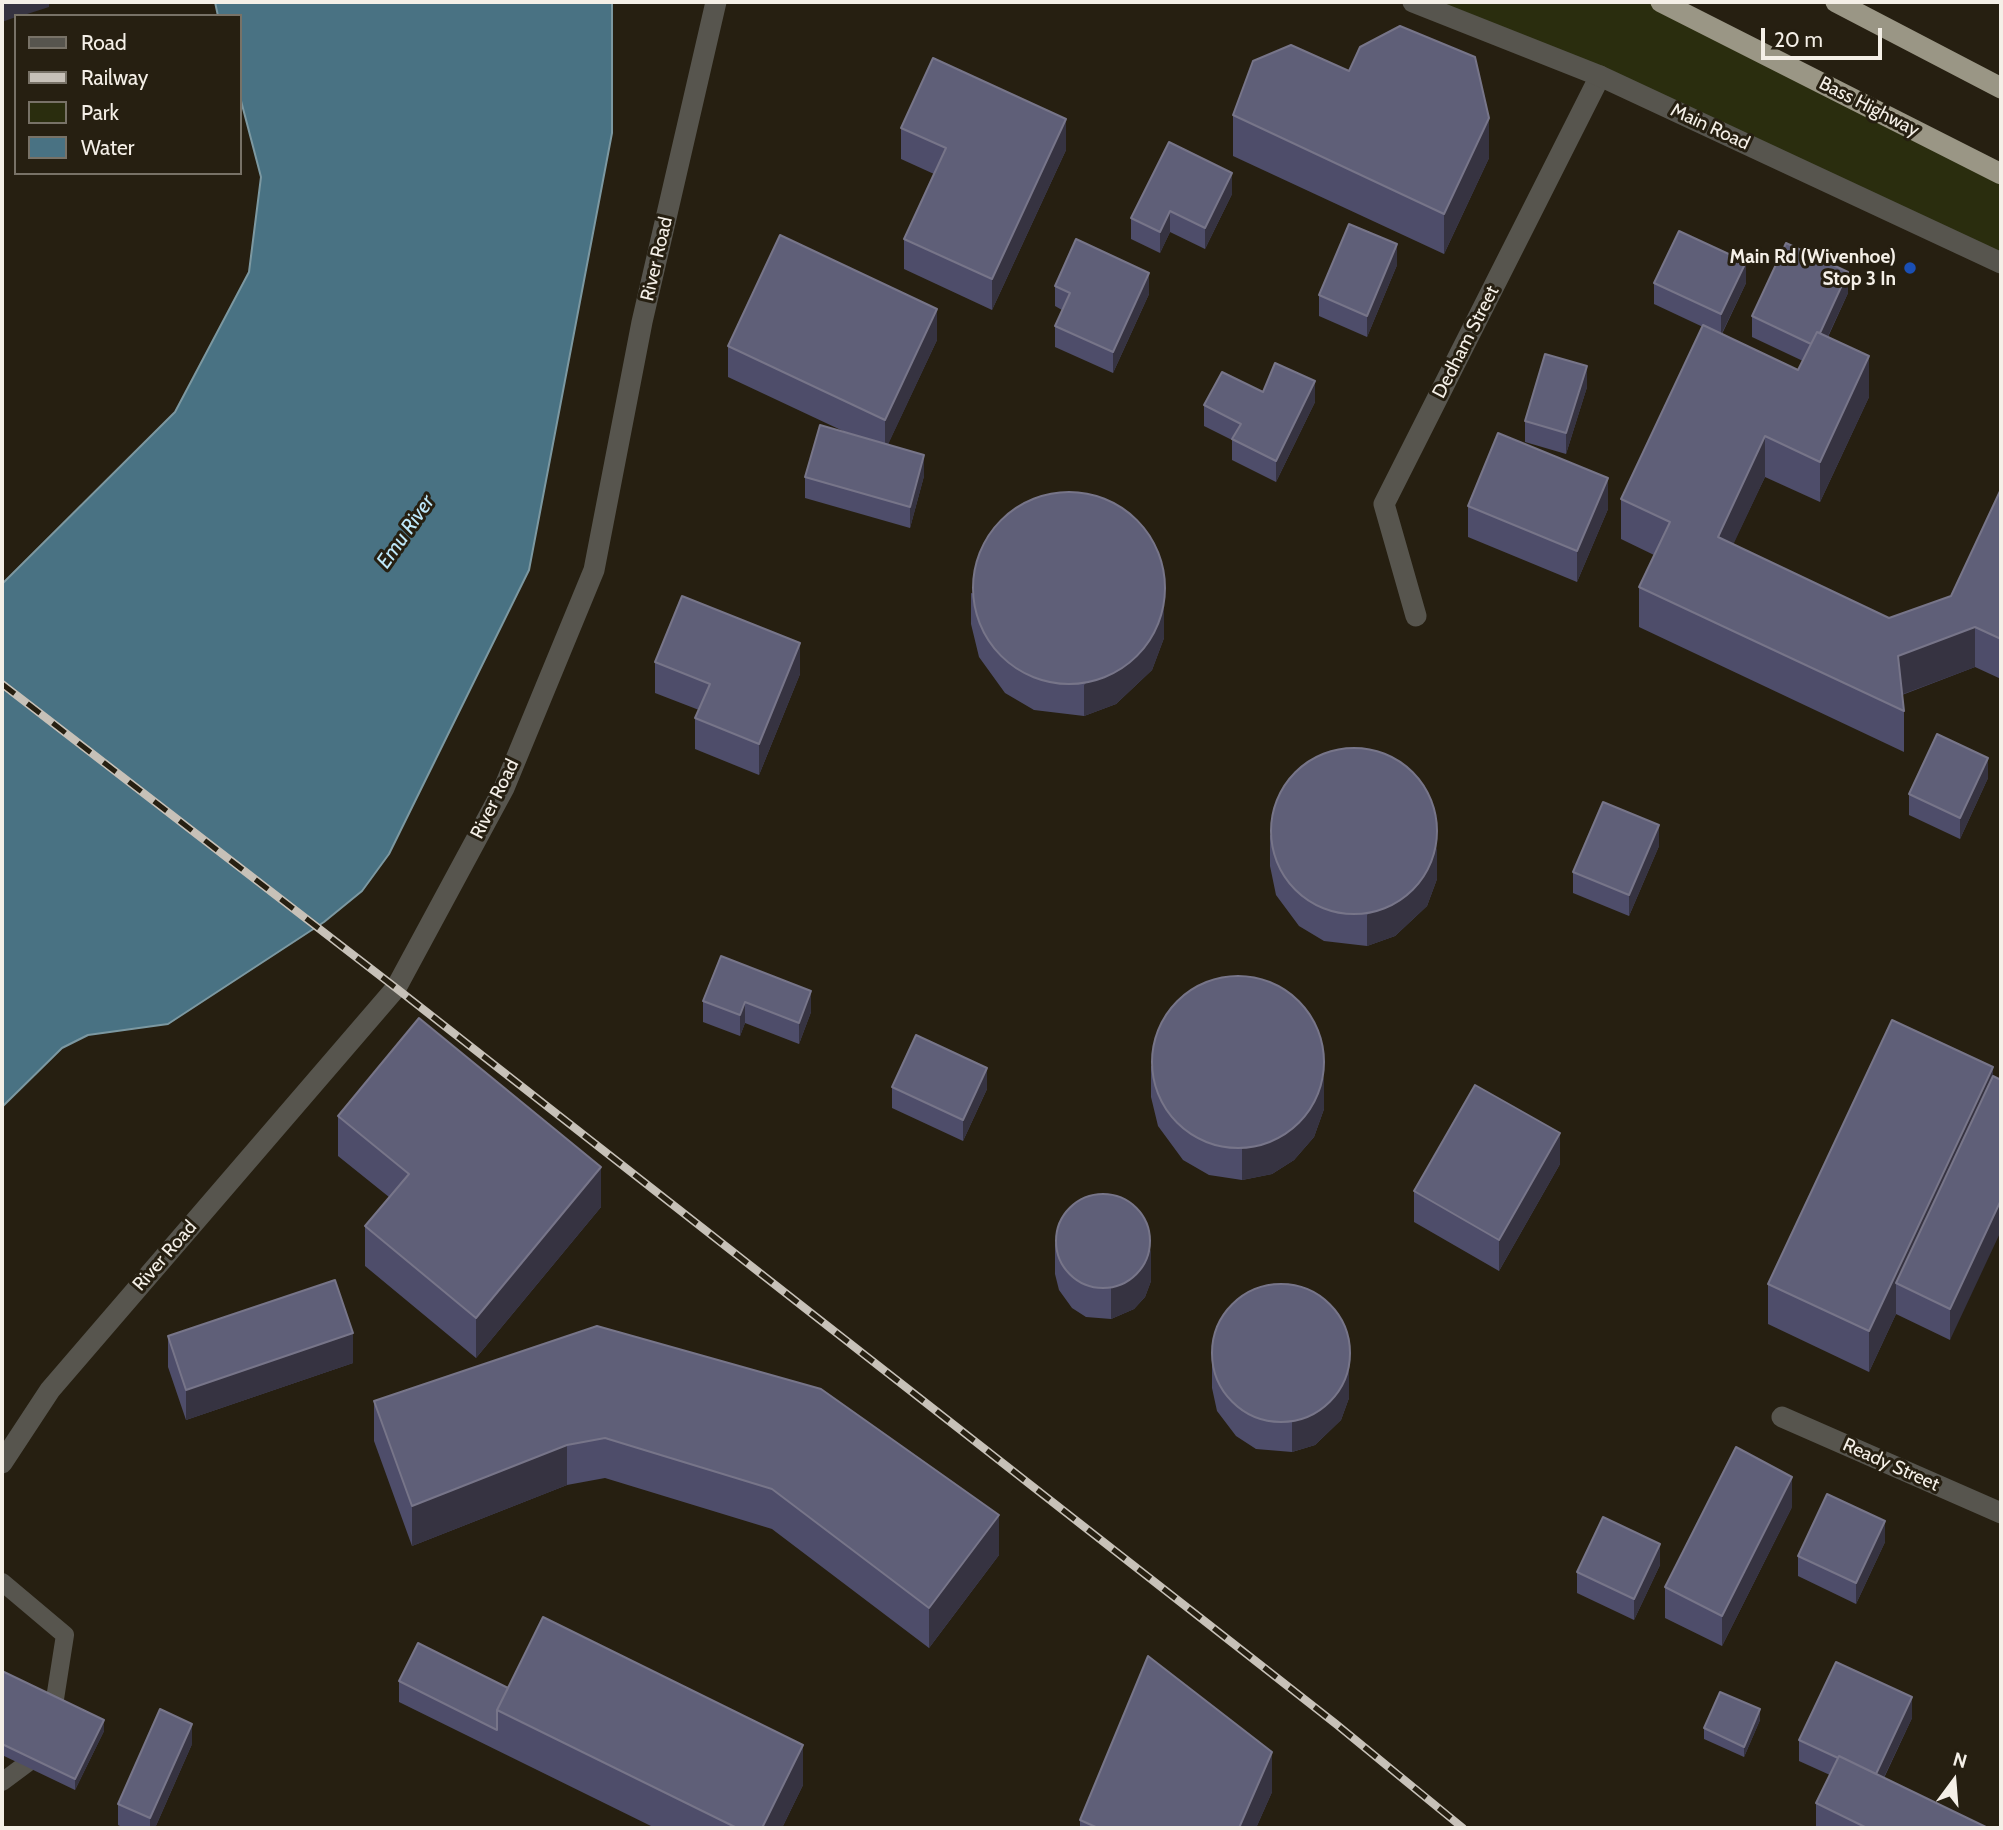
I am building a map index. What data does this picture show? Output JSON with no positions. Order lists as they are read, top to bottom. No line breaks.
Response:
{"streets":{"highway":["Bass Highway"],"street":["Main Road","River Road","Dedham Street","Ready Street"]},"crossings":[["Main Road","Dedham Street"]],"water":["Emu River"],"places":["Main Rd (Wivenhoe) Stop 3 In"],"legend":["Road","Railway","Park","Water"],"scale_bar":"20 m","north":"top"}
